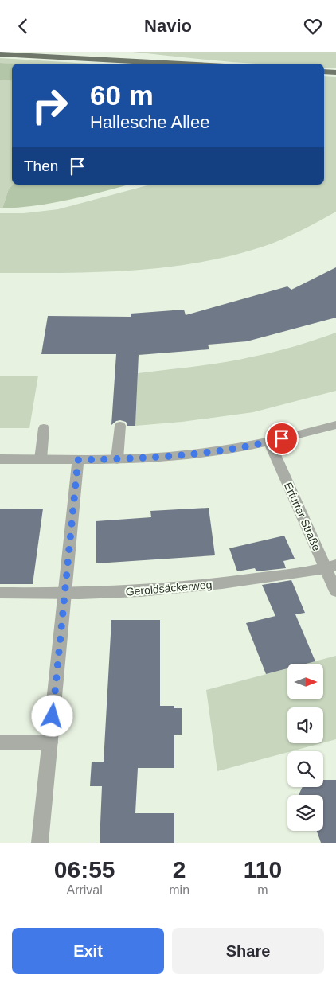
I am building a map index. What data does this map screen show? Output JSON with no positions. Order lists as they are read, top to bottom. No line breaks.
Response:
{"streets":{"street":["Erfurter Straße","Geroldsäckerweg"]},"crossings":[["Erfurter Straße","Geroldsäckerweg"]],"north":"right","page":{"header":"Navio","turn":["60 m","Hallesche Allee"],"then":"Then","eta":["06:55","Arrival","2","min","110","m"],"buttons":["Exit","Share"]}}
